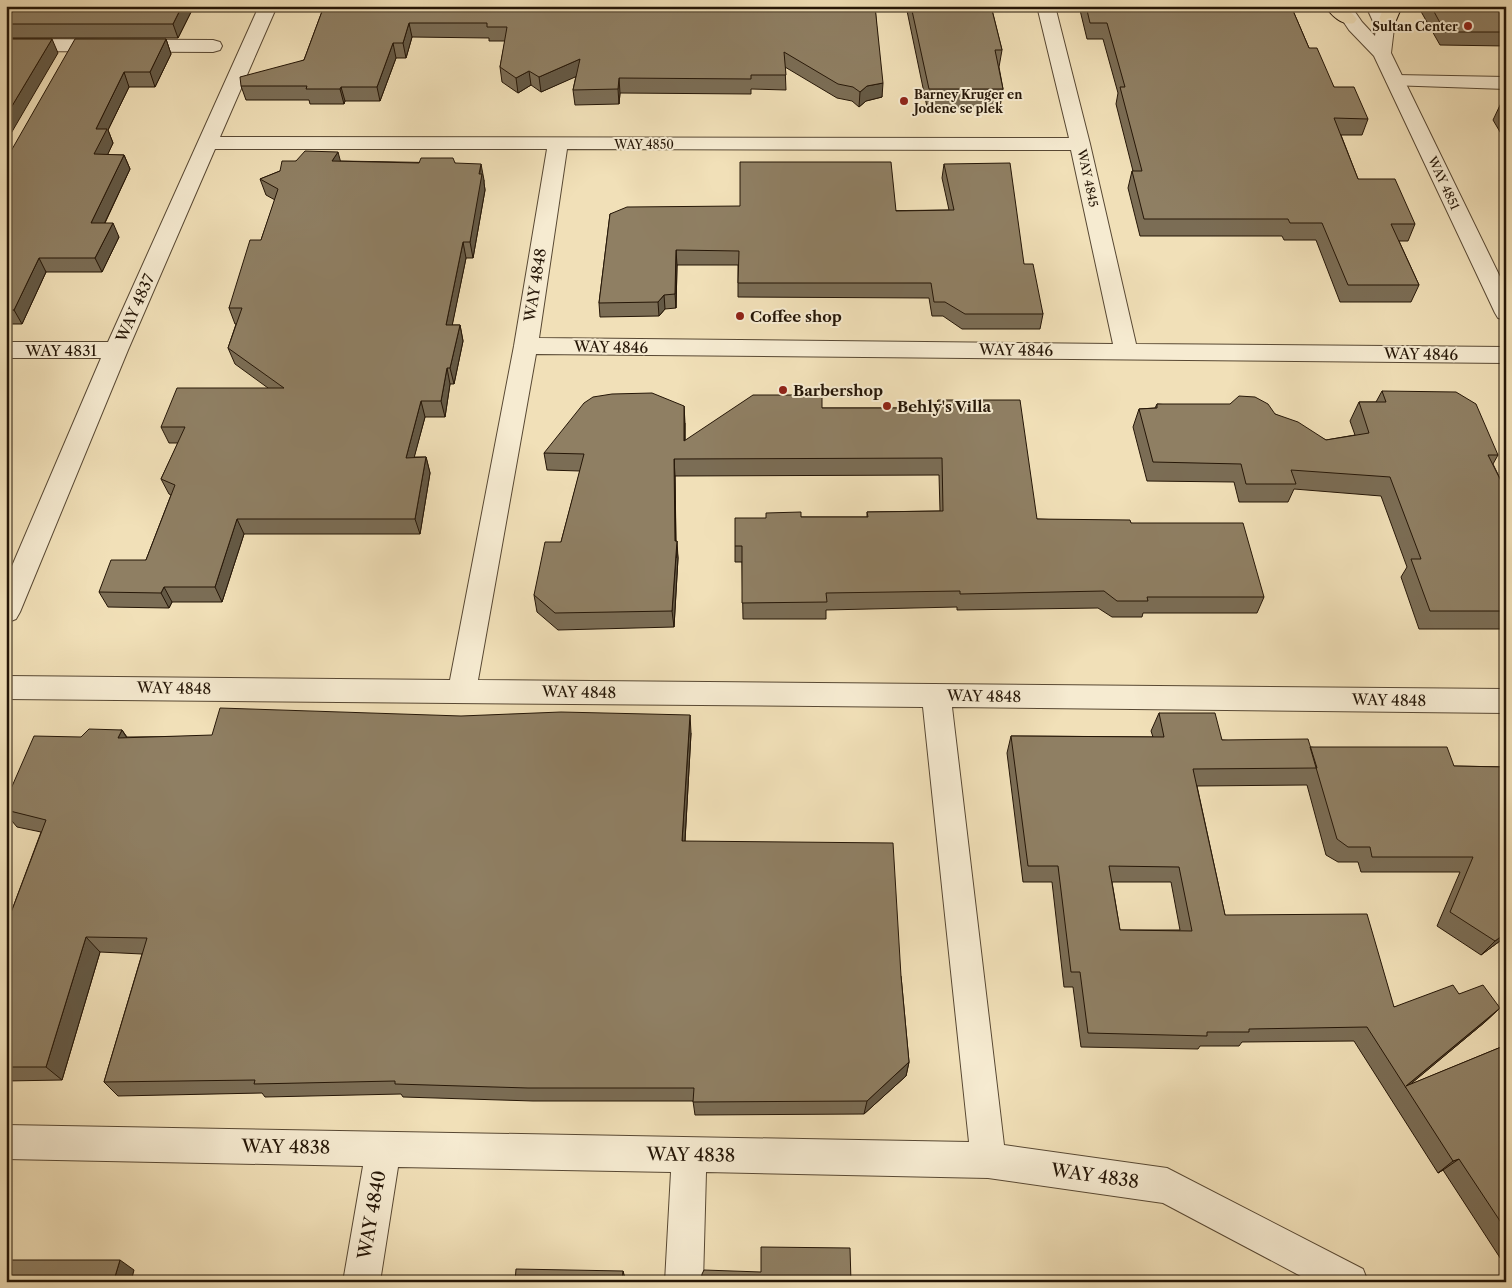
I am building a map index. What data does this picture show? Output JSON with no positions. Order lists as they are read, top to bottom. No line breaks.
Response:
{"streets":{"street":["WAY 4850","WAY 4845","WAY 4851","WAY 4848","WAY 4837","WAY 4846","WAY 4831","WAY 4838","WAY 4840"]},"crossings":[["WAY 4850","WAY 4845"],["WAY 4850","WAY 4848"],["WAY 4850","WAY 4837"],["WAY 4845","WAY 4846"],["WAY 4848","WAY 4846"],["WAY 4837","WAY 4831"],["WAY 4838","WAY 4840"]],"places":["Sultan Center","Barney Kruger en Jodene se plek","Coffee shop","Barbershop","Behly's Villa"]}
